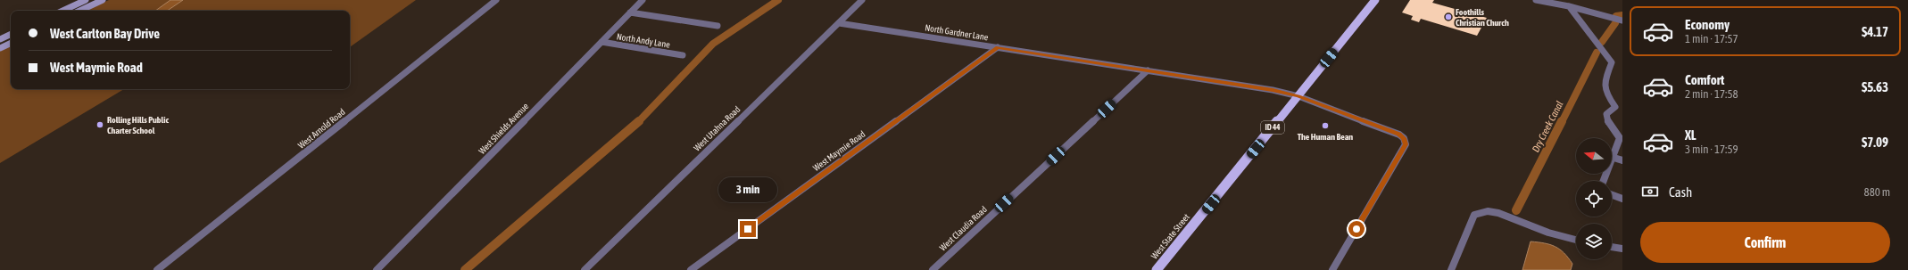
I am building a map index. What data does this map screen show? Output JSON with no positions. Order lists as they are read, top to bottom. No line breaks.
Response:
{"streets":{"main road":["ID 44","West State Street"],"street":["North Gardner Lane","North Andy Lane","West Arnold Road","West Shields Avenue","West Utahna Road","West Maymie Road","West Claudia Road"]},"crossings":[["North Gardner Lane","West Utahna Road"],["North Gardner Lane","West Maymie Road"],["North Gardner Lane","West Claudia Road"],["North Gardner Lane","West State Street"],["North Andy Lane","West Shields Avenue"]],"water":["Dry Creek Canal"],"places":["Foothills Christian Church","Rolling Hills Public Charter School","The Human Bean"],"north":"left","page":{"list":[{"name":"Economy","note":"1 min · 17:57","value":"$4.17"},{"name":"Comfort","note":"2 min · 17:58","value":"$5.63"},{"name":"XL","note":"3 min · 17:59","value":"$7.09"}],"banner":["West Carlton Bay Drive","West Maymie Road"],"pay":["Cash","880 m"],"bubble":"3 min","buttons":"Confirm"}}
